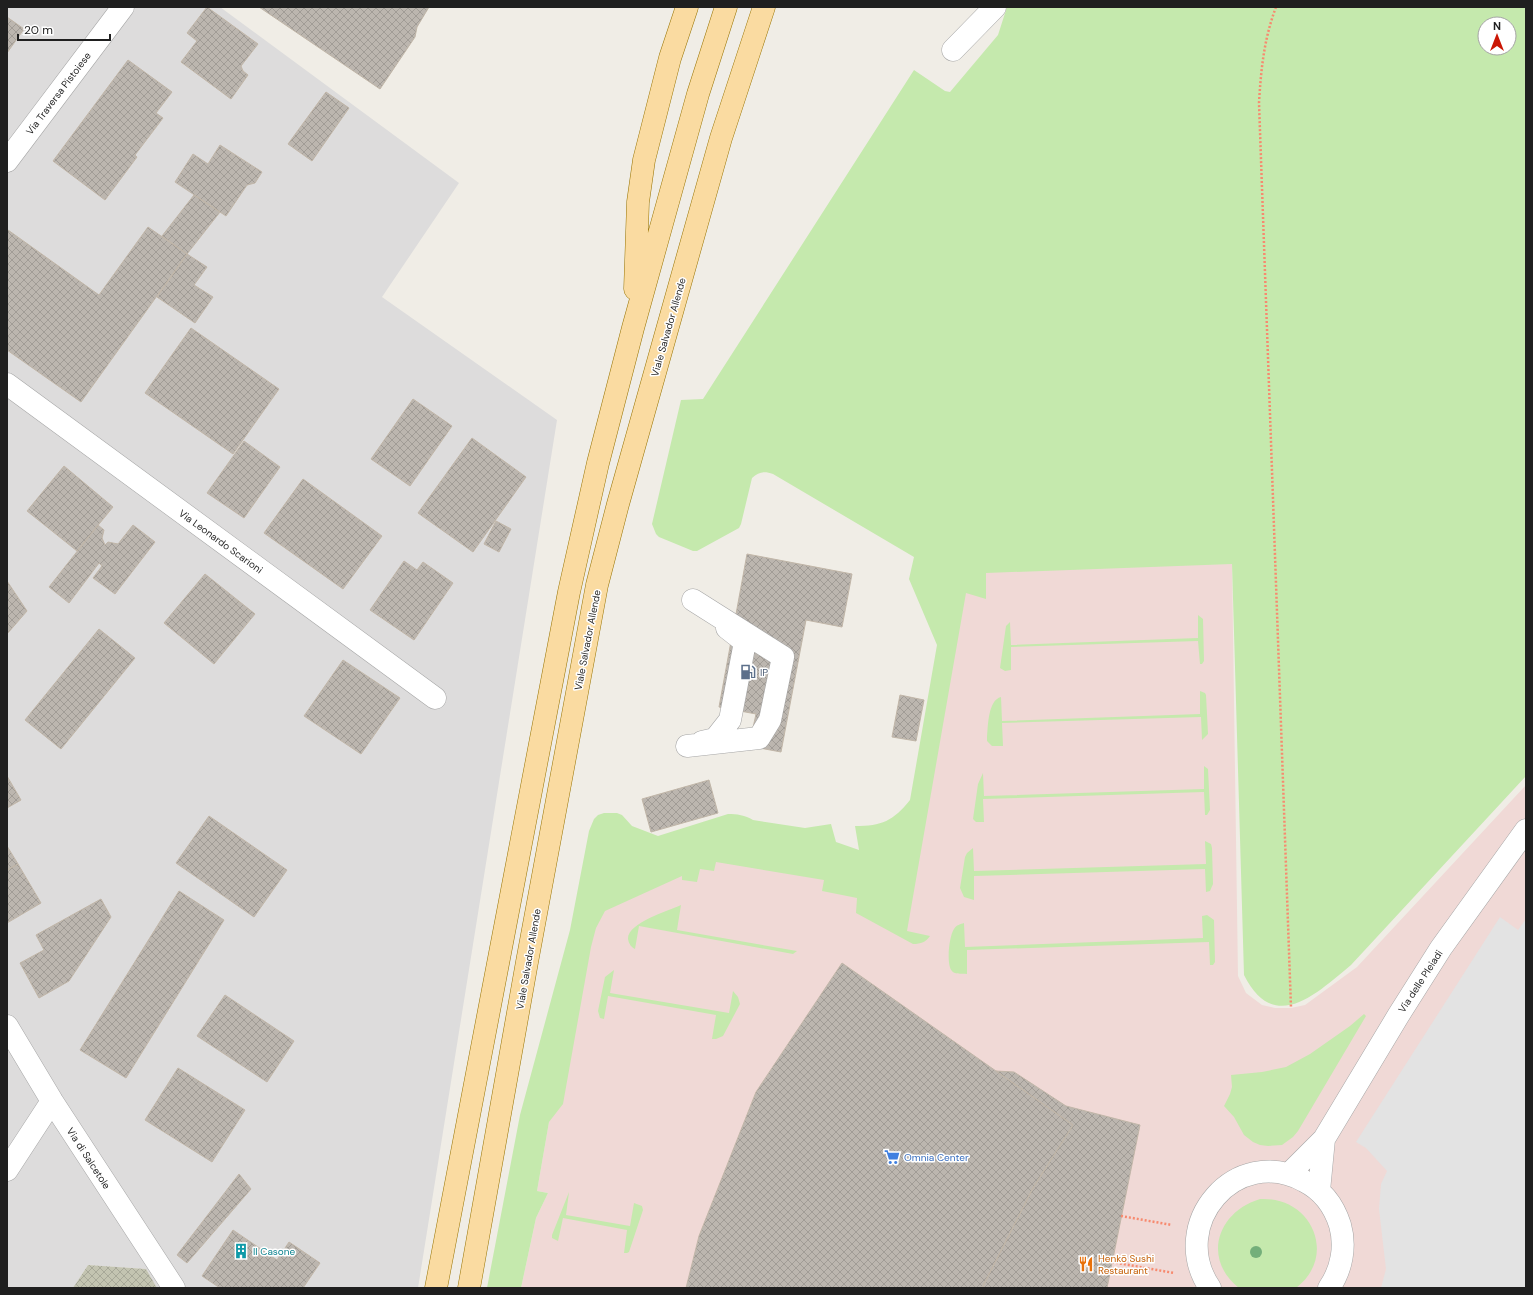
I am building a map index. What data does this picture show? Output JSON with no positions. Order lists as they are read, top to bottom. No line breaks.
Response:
{"streets":{"main road":["Viale Salvador Allende"],"street":["Via Traversa Pistoiese","Via Leonardo Scarioni","Via delle Pleiadi","Via di Salcetole"]},"places":{"fuel station":["IP"],"supermarket":["Omnia Center"],"building":["Il Casone"],"restaurant":["Henkō Sushi Restaurant"]},"scale_bar":"20 m","north":"top"}
